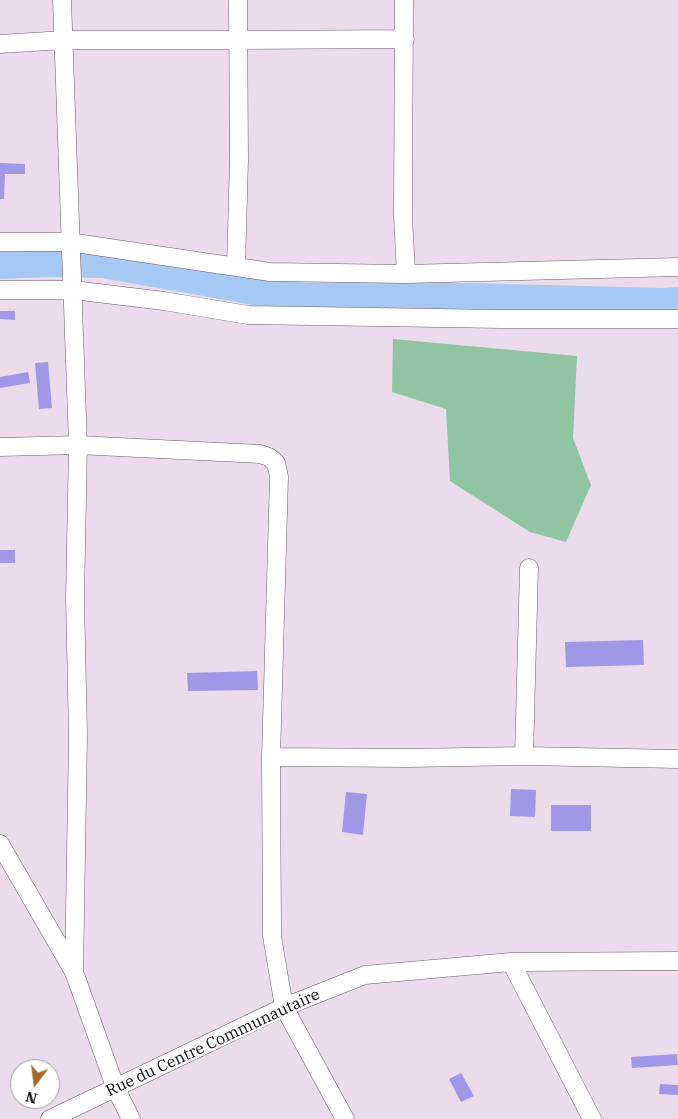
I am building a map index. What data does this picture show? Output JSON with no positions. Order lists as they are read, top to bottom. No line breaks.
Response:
{"streets":{"street":["Rue du Centre Communautaire"]},"north":"bottom"}
